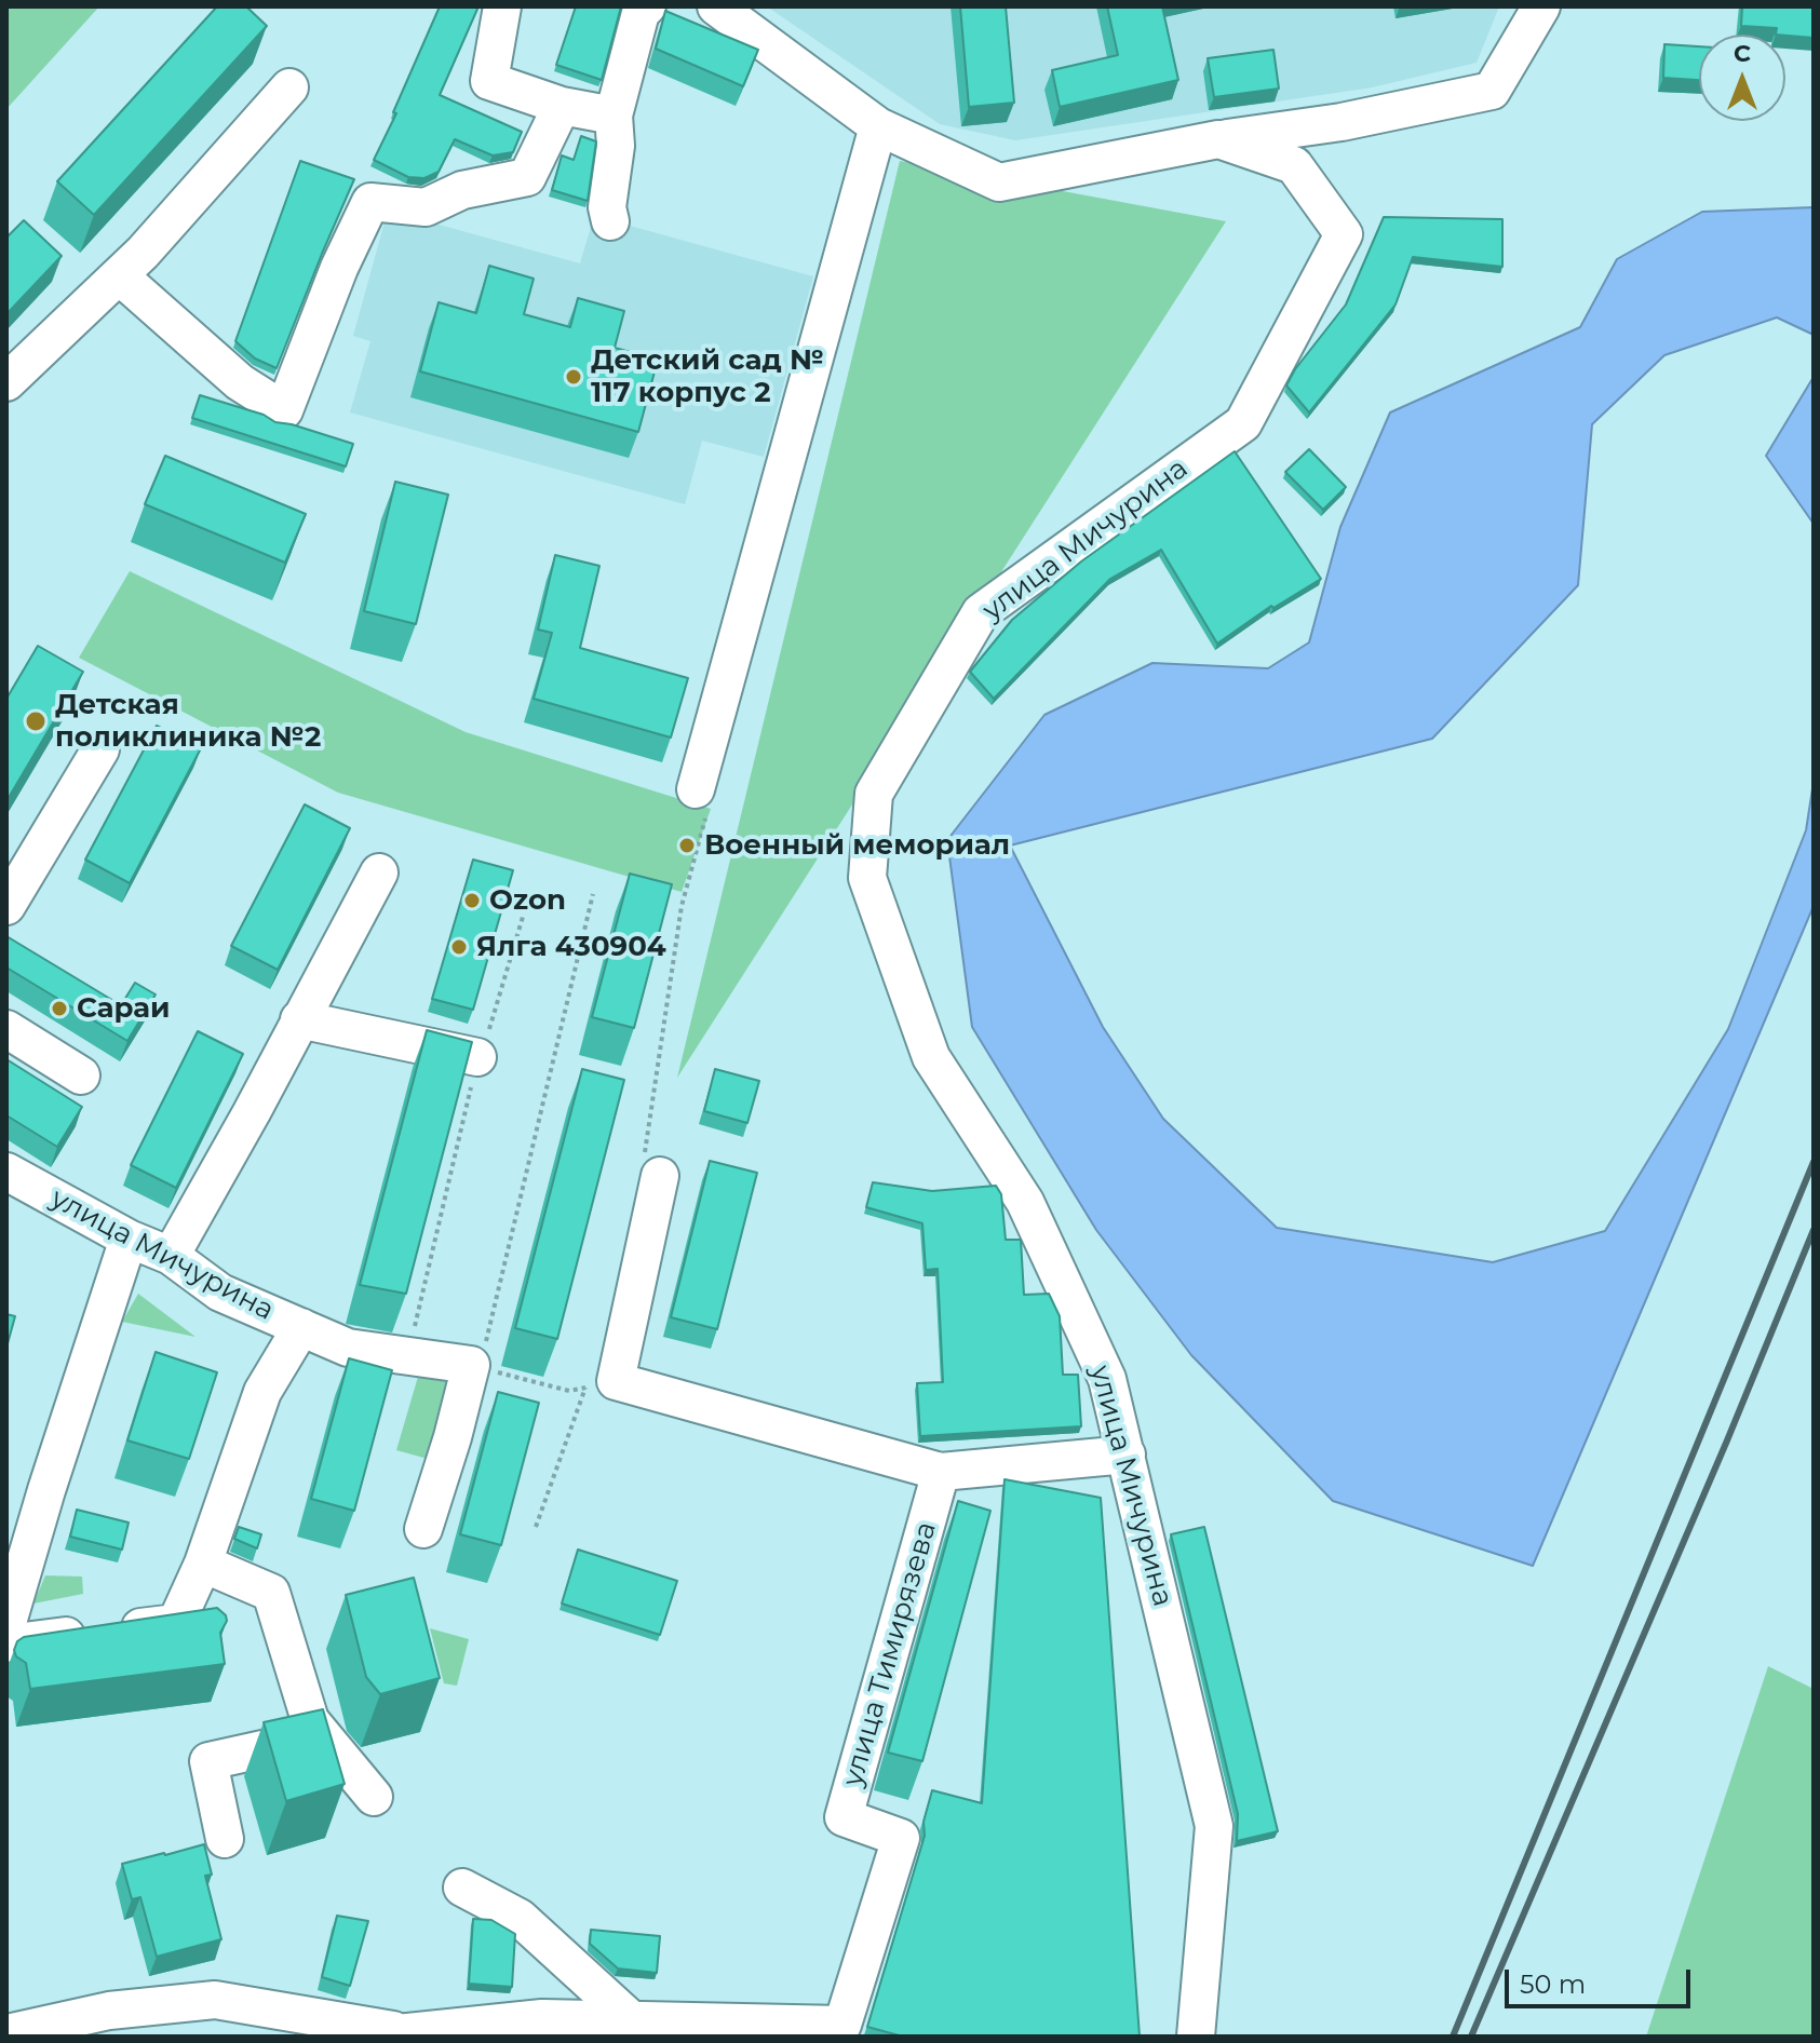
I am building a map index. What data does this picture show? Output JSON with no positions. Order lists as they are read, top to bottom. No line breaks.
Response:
{"streets":{"street":["улица Мичурина","улица Тимирязева"]},"places":["Детский сад № 117 корпус 2","Детская поликлиника №2","Военный мемориал","Ozon","Ялга 430904","Сараи"],"scale_bar":"50 m","north":"top"}
